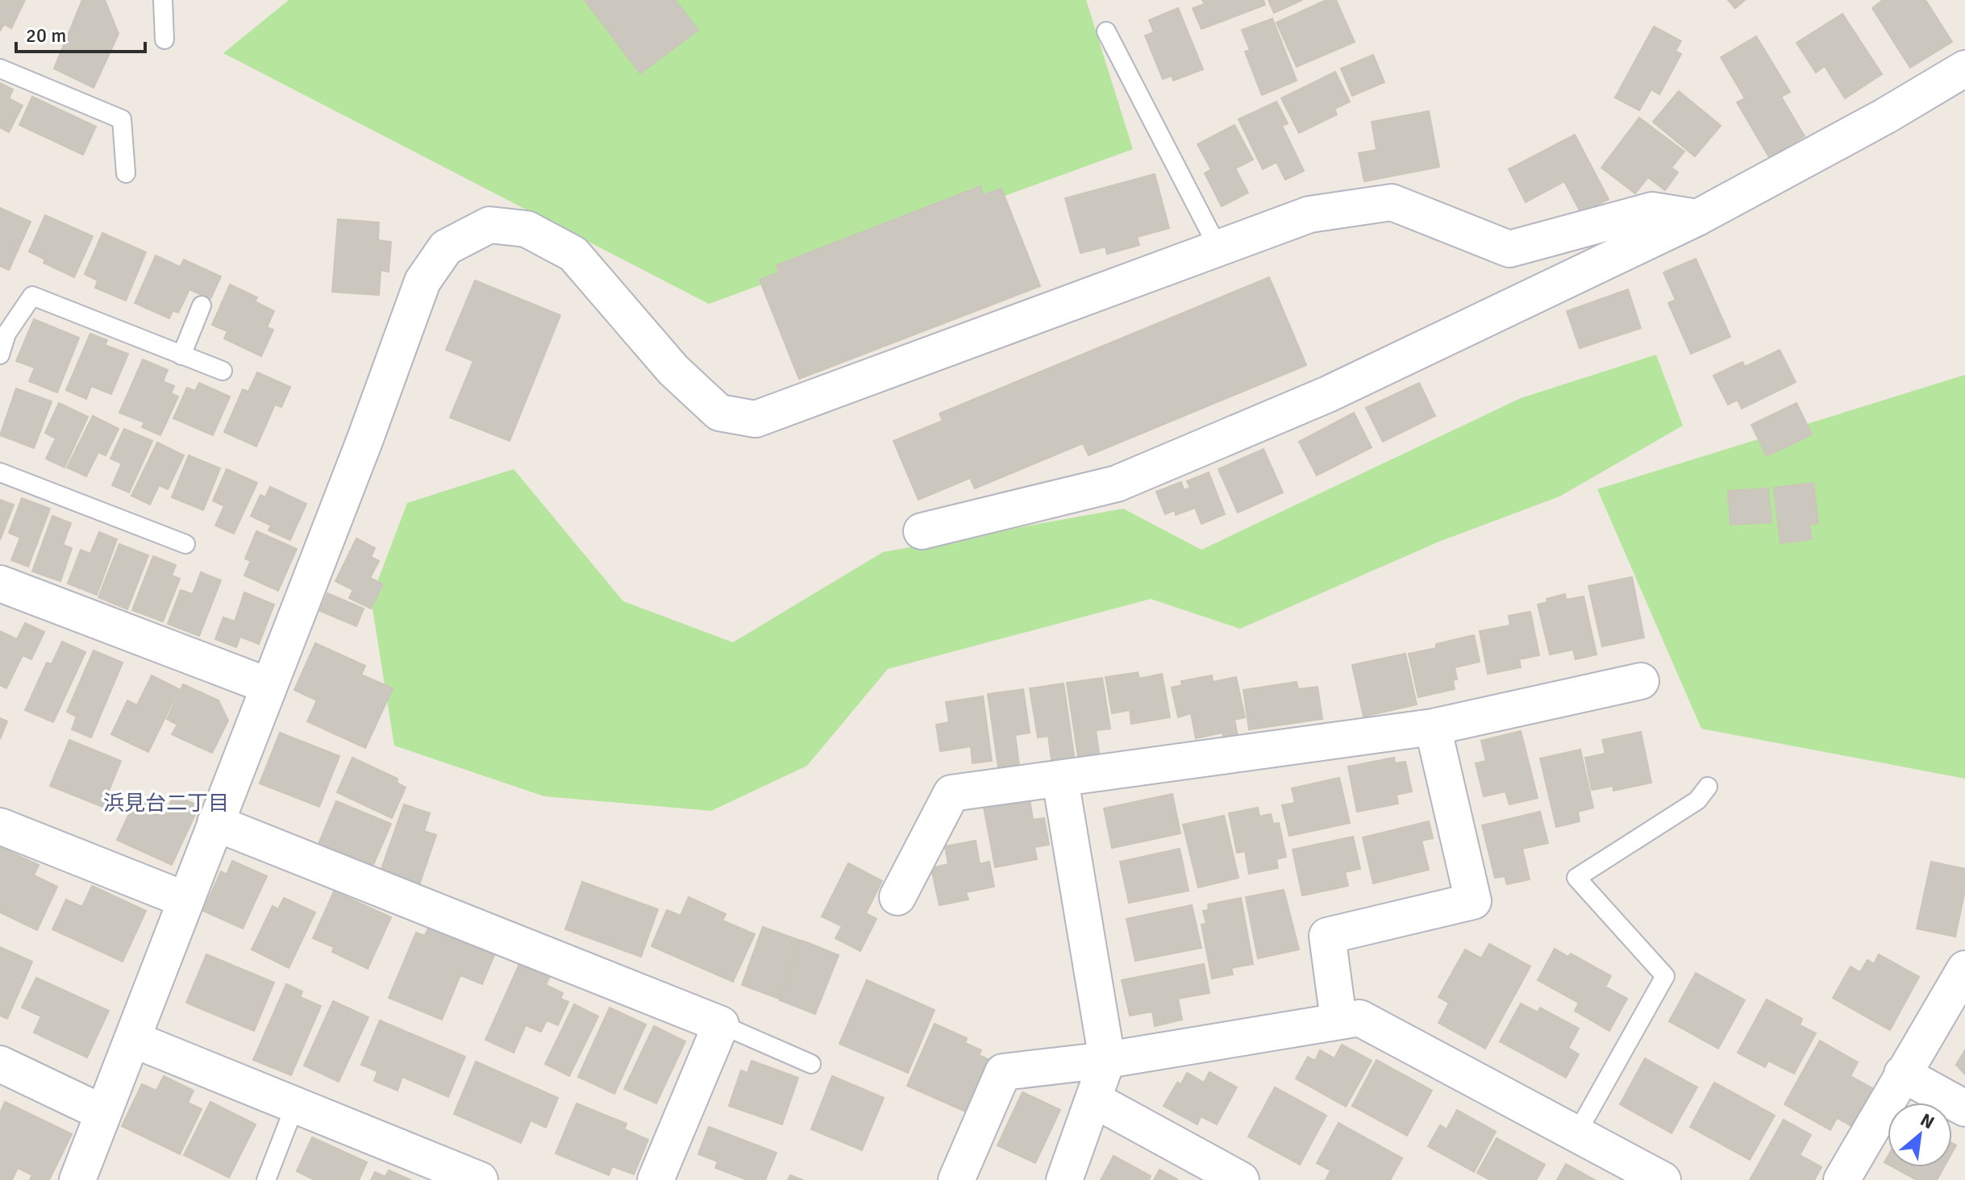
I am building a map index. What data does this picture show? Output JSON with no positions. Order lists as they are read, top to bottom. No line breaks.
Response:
{"districts":["浜見台二丁目"],"scale_bar":"20 m","north":"top right"}
